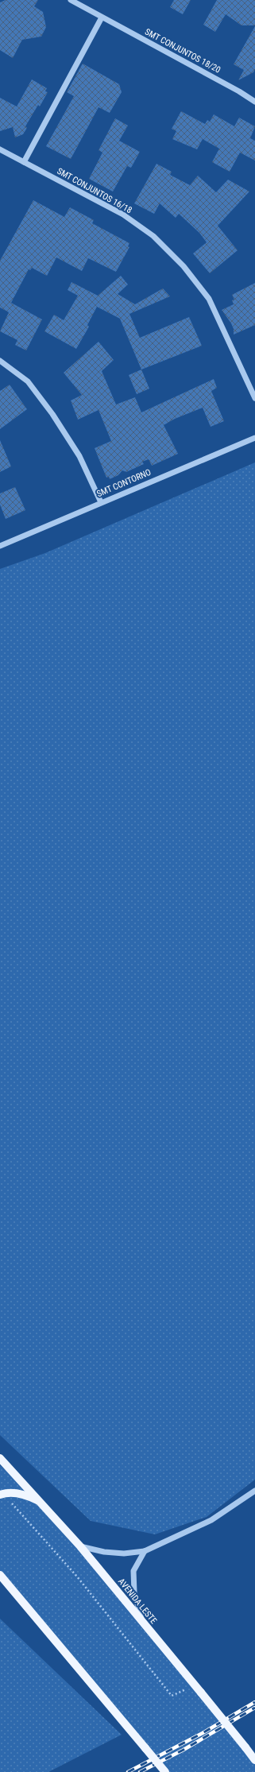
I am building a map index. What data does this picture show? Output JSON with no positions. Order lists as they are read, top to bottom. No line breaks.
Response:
{"streets":{"main road":["AVENIDA LESTE"],"street":["SMT CONJUNTOS 18/20","SMT CONJUNTOS 16/18","SMT CONTORNO"]}}
